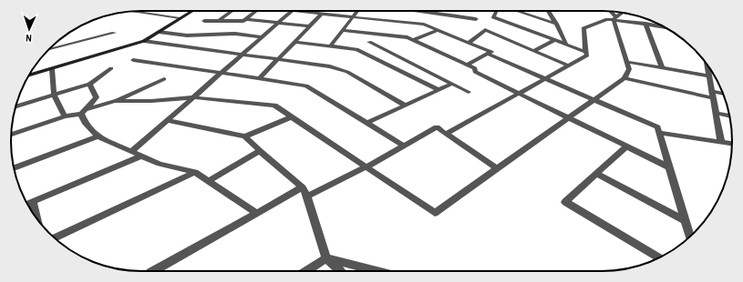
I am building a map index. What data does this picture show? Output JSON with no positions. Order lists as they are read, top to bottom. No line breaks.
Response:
{"north":"bottom"}
